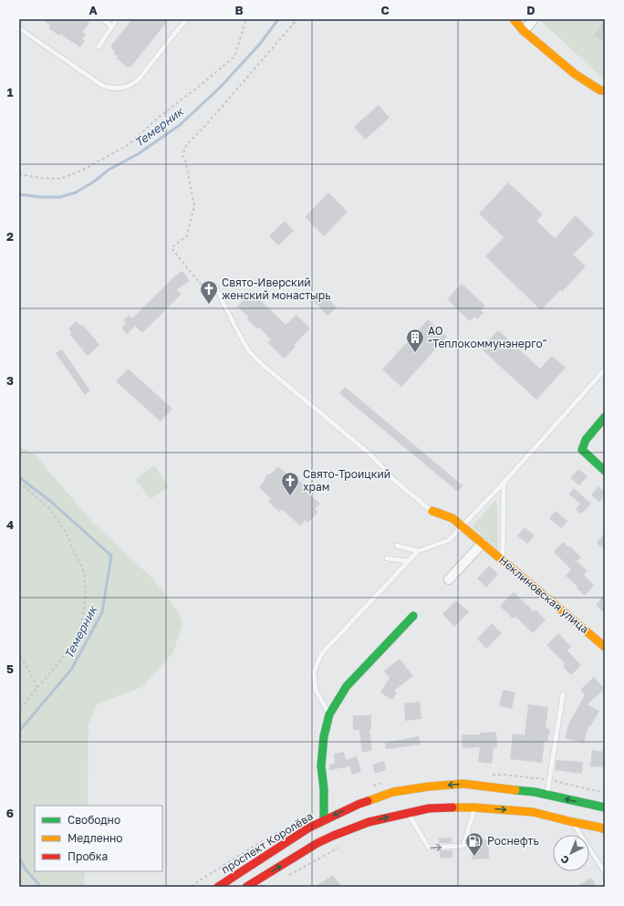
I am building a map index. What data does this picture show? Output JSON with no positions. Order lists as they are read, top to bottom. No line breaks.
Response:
{"streets":{"main road":["Неклиновская улица","проспект Королёва"]},"water":["Темерник"],"places":{"church":["Свято-Иверский женский монастырь","Свято-Троицкий храм"],"building":["АО \"Теплокоммунэнерго\""],"fuel station":["Роснефть"]},"legend":["Свободно","Медленно","Пробка"],"north":"bottom left","grid":{"columns":["A","B","C","D"],"rows":["1","2","3","4","5","6"]}}
